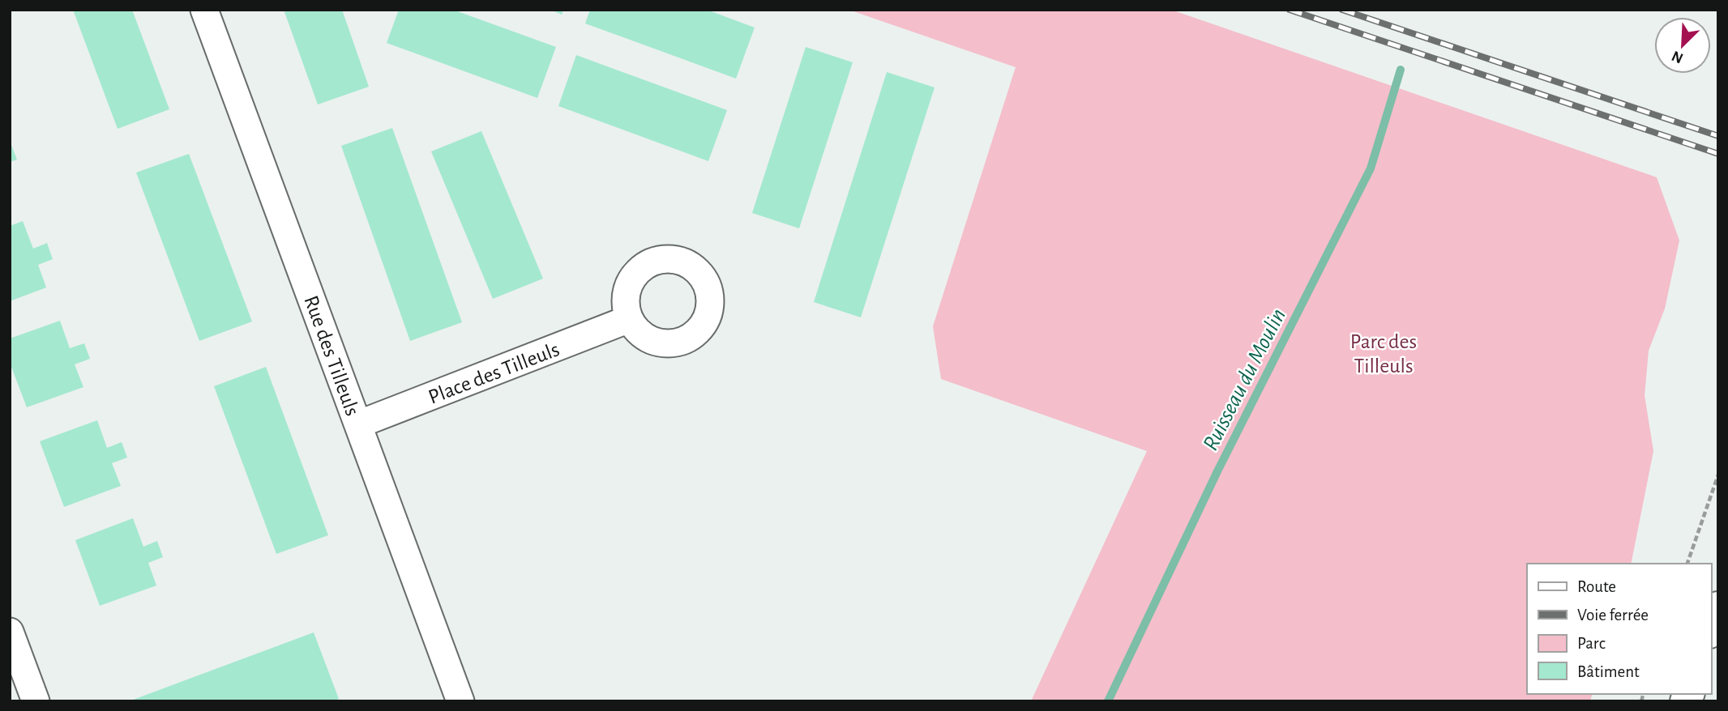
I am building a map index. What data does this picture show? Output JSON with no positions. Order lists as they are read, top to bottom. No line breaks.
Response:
{"streets":{"street":["Rue des Tilleuls","Place des Tilleuls"]},"crossings":[["Rue des Tilleuls","Place des Tilleuls"]],"water":["Ruisseau du Moulin"],"parks":["Parc des Tilleuls"],"legend":["Route","Voie ferrée","Parc","Bâtiment"],"north":"bottom left"}
